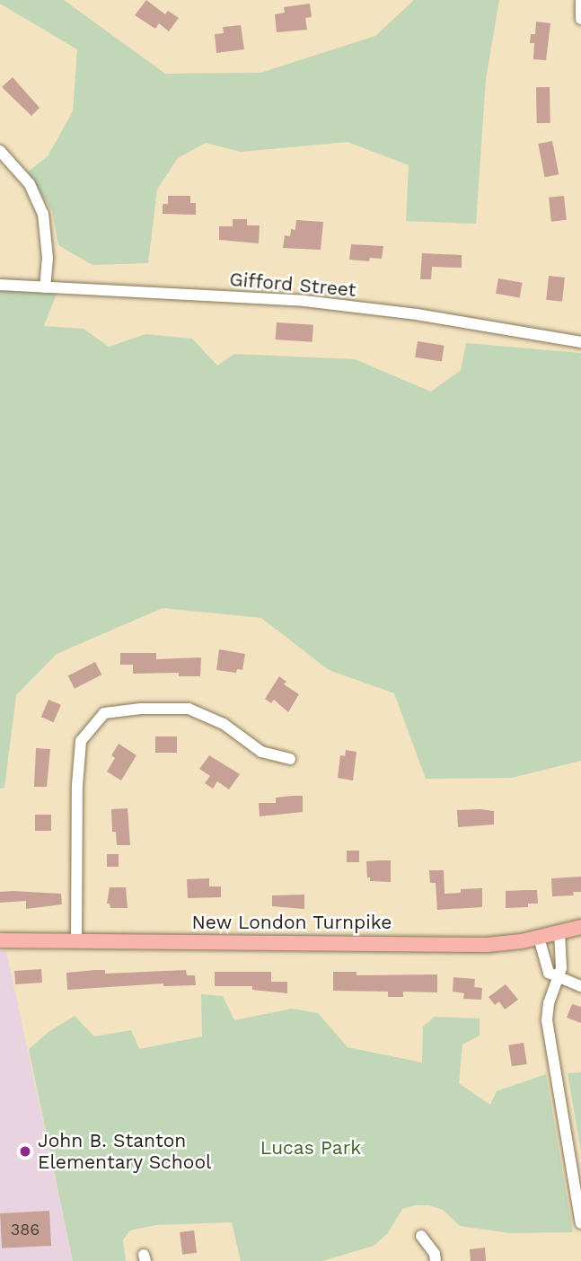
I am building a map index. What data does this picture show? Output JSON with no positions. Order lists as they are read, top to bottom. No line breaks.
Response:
{"streets":{"main road":["New London Turnpike"],"street":["Gifford Street"]},"parks":["Lucas Park"],"places":["John B. Stanton Elementary School"],"house_numbers":["386"]}
